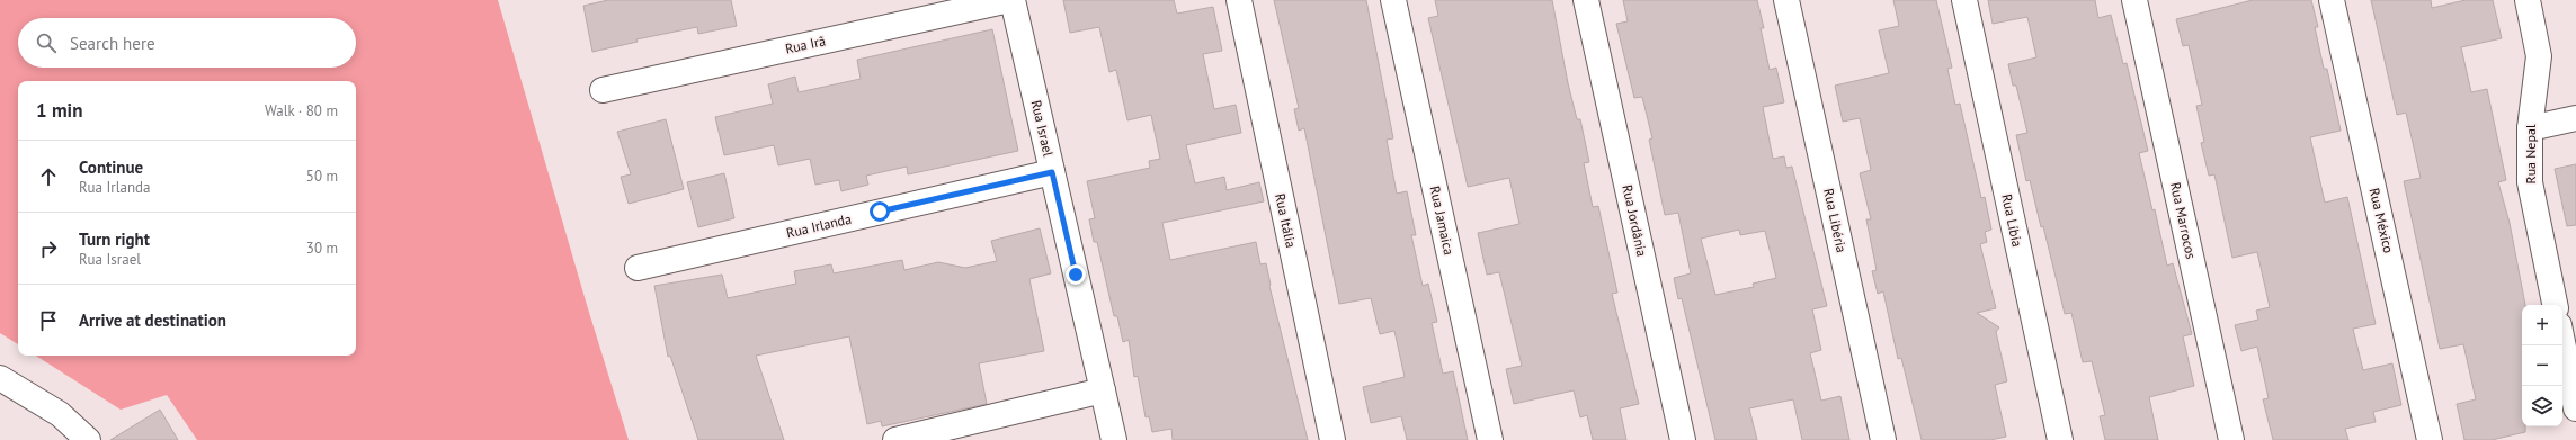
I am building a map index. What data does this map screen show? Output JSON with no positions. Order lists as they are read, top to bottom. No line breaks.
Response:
{"streets":{"street":["Rua Irã","Rua Israel","Rua Nepal","Rua Itália","Rua Jamaica","Rua Jordânia","Rua Libéria","Rua Líbia","Rua Marrocos","Rua México","Rua Irlanda"]},"crossings":[["Rua Irã","Rua Israel"],["Rua Israel","Rua Irlanda"]],"page":{"search":"Search here","heading":["1 min","Walk · 80 m"],"list":[["Continue","Rua Irlanda","50 m"],["Turn right","Rua Israel","30 m"],"Arrive at destination"],"map_buttons":["+","−"]}}
